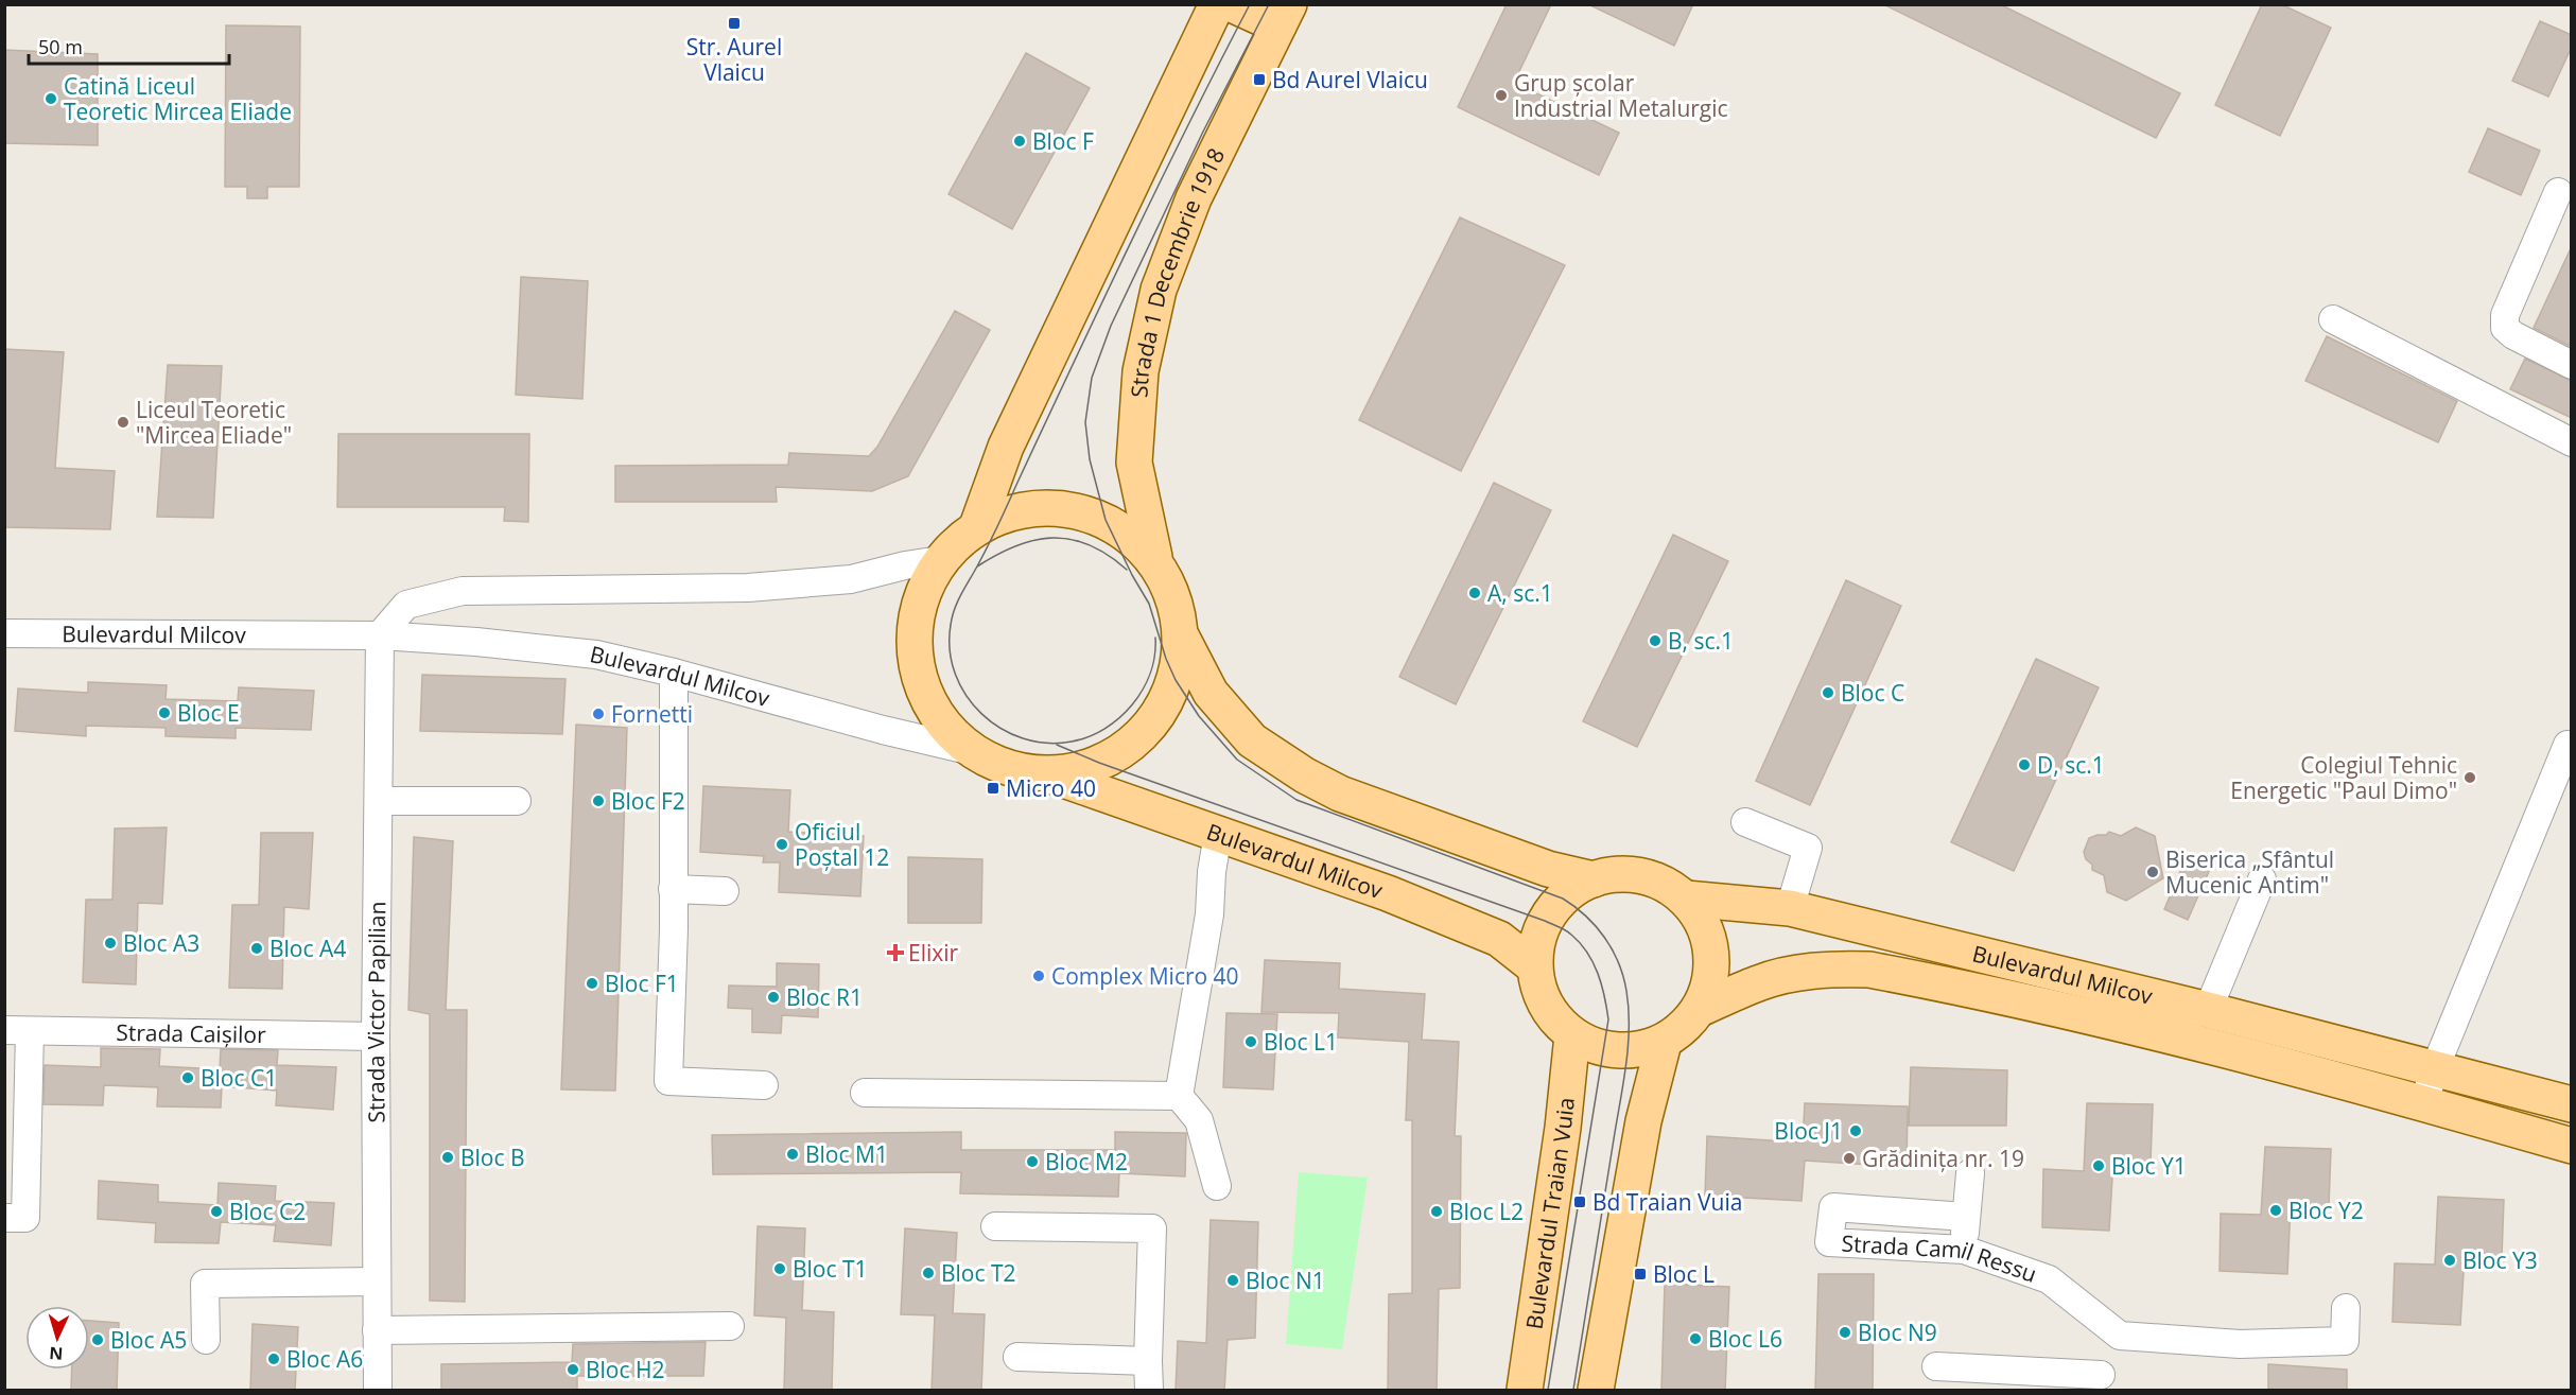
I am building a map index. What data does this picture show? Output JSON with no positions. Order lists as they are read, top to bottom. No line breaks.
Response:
{"streets":{"main road":["Strada 1 Decembrie 1918","Bulevardul Milcov","Bulevardul Traian Vuia"],"street":["Strada Victor Papilian","Strada Caișilor","Strada Camil Ressu"]},"crossings":[["Bulevardul Milcov","Strada Victor Papilian"],["Bulevardul Milcov","Bulevardul Traian Vuia"],["Strada Victor Papilian","Strada Caișilor"]],"places":{"transit":["Str. Aurel Vlaicu","Bd Aurel Vlaicu","Micro 40","Bd Traian Vuia","Bloc L"],"other":["Grup școlar Industrial Metalurgic","Catină Liceul Teoretic Mircea Eliade","Bloc F","Liceul Teoretic \"Mircea Eliade\"","A, sc.1","B, sc.1","Bloc C","Bloc E","Fornetti","D, sc.1","Colegiul Tehnic Energetic \"Paul Dimo\"","Bloc F2","Oficiul Poștal 12","Biserica „Sfântul Mucenic Antim\"","Bloc A3","Bloc A4","Complex Micro 40","Bloc F1","Bloc R1","Bloc L1","Bloc C1","Bloc J1","Bloc M1","Bloc B","Grădinița nr. 19","Bloc M2","Bloc Y1","Bloc Y2","Bloc C2","Bloc L2","Bloc Y3","Bloc T1","Bloc T2","Bloc N1","Bloc N9","Bloc L6","Bloc A5","Bloc A6","Bloc H2"],"health":["Elixir"]},"scale_bar":"50 m","north":"bottom"}
